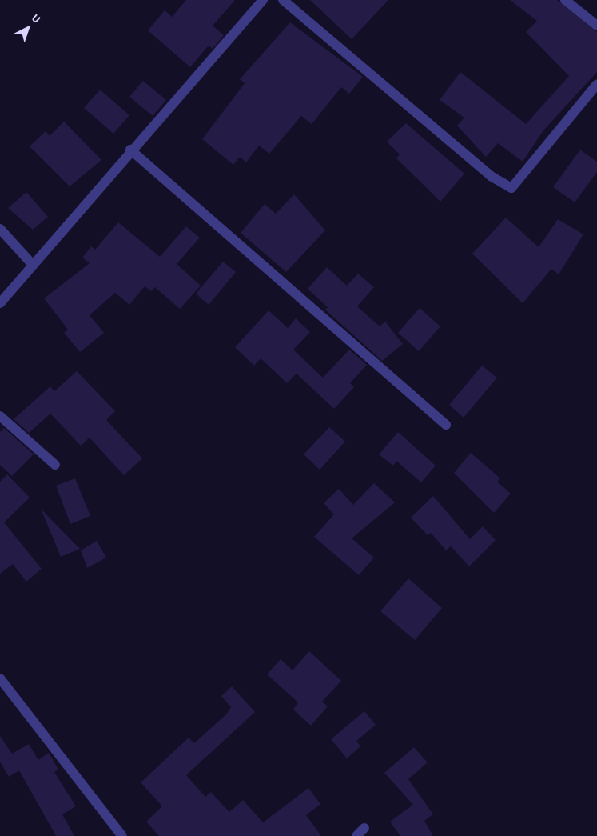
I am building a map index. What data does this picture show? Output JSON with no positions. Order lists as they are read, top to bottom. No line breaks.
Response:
{"north":"top right"}
